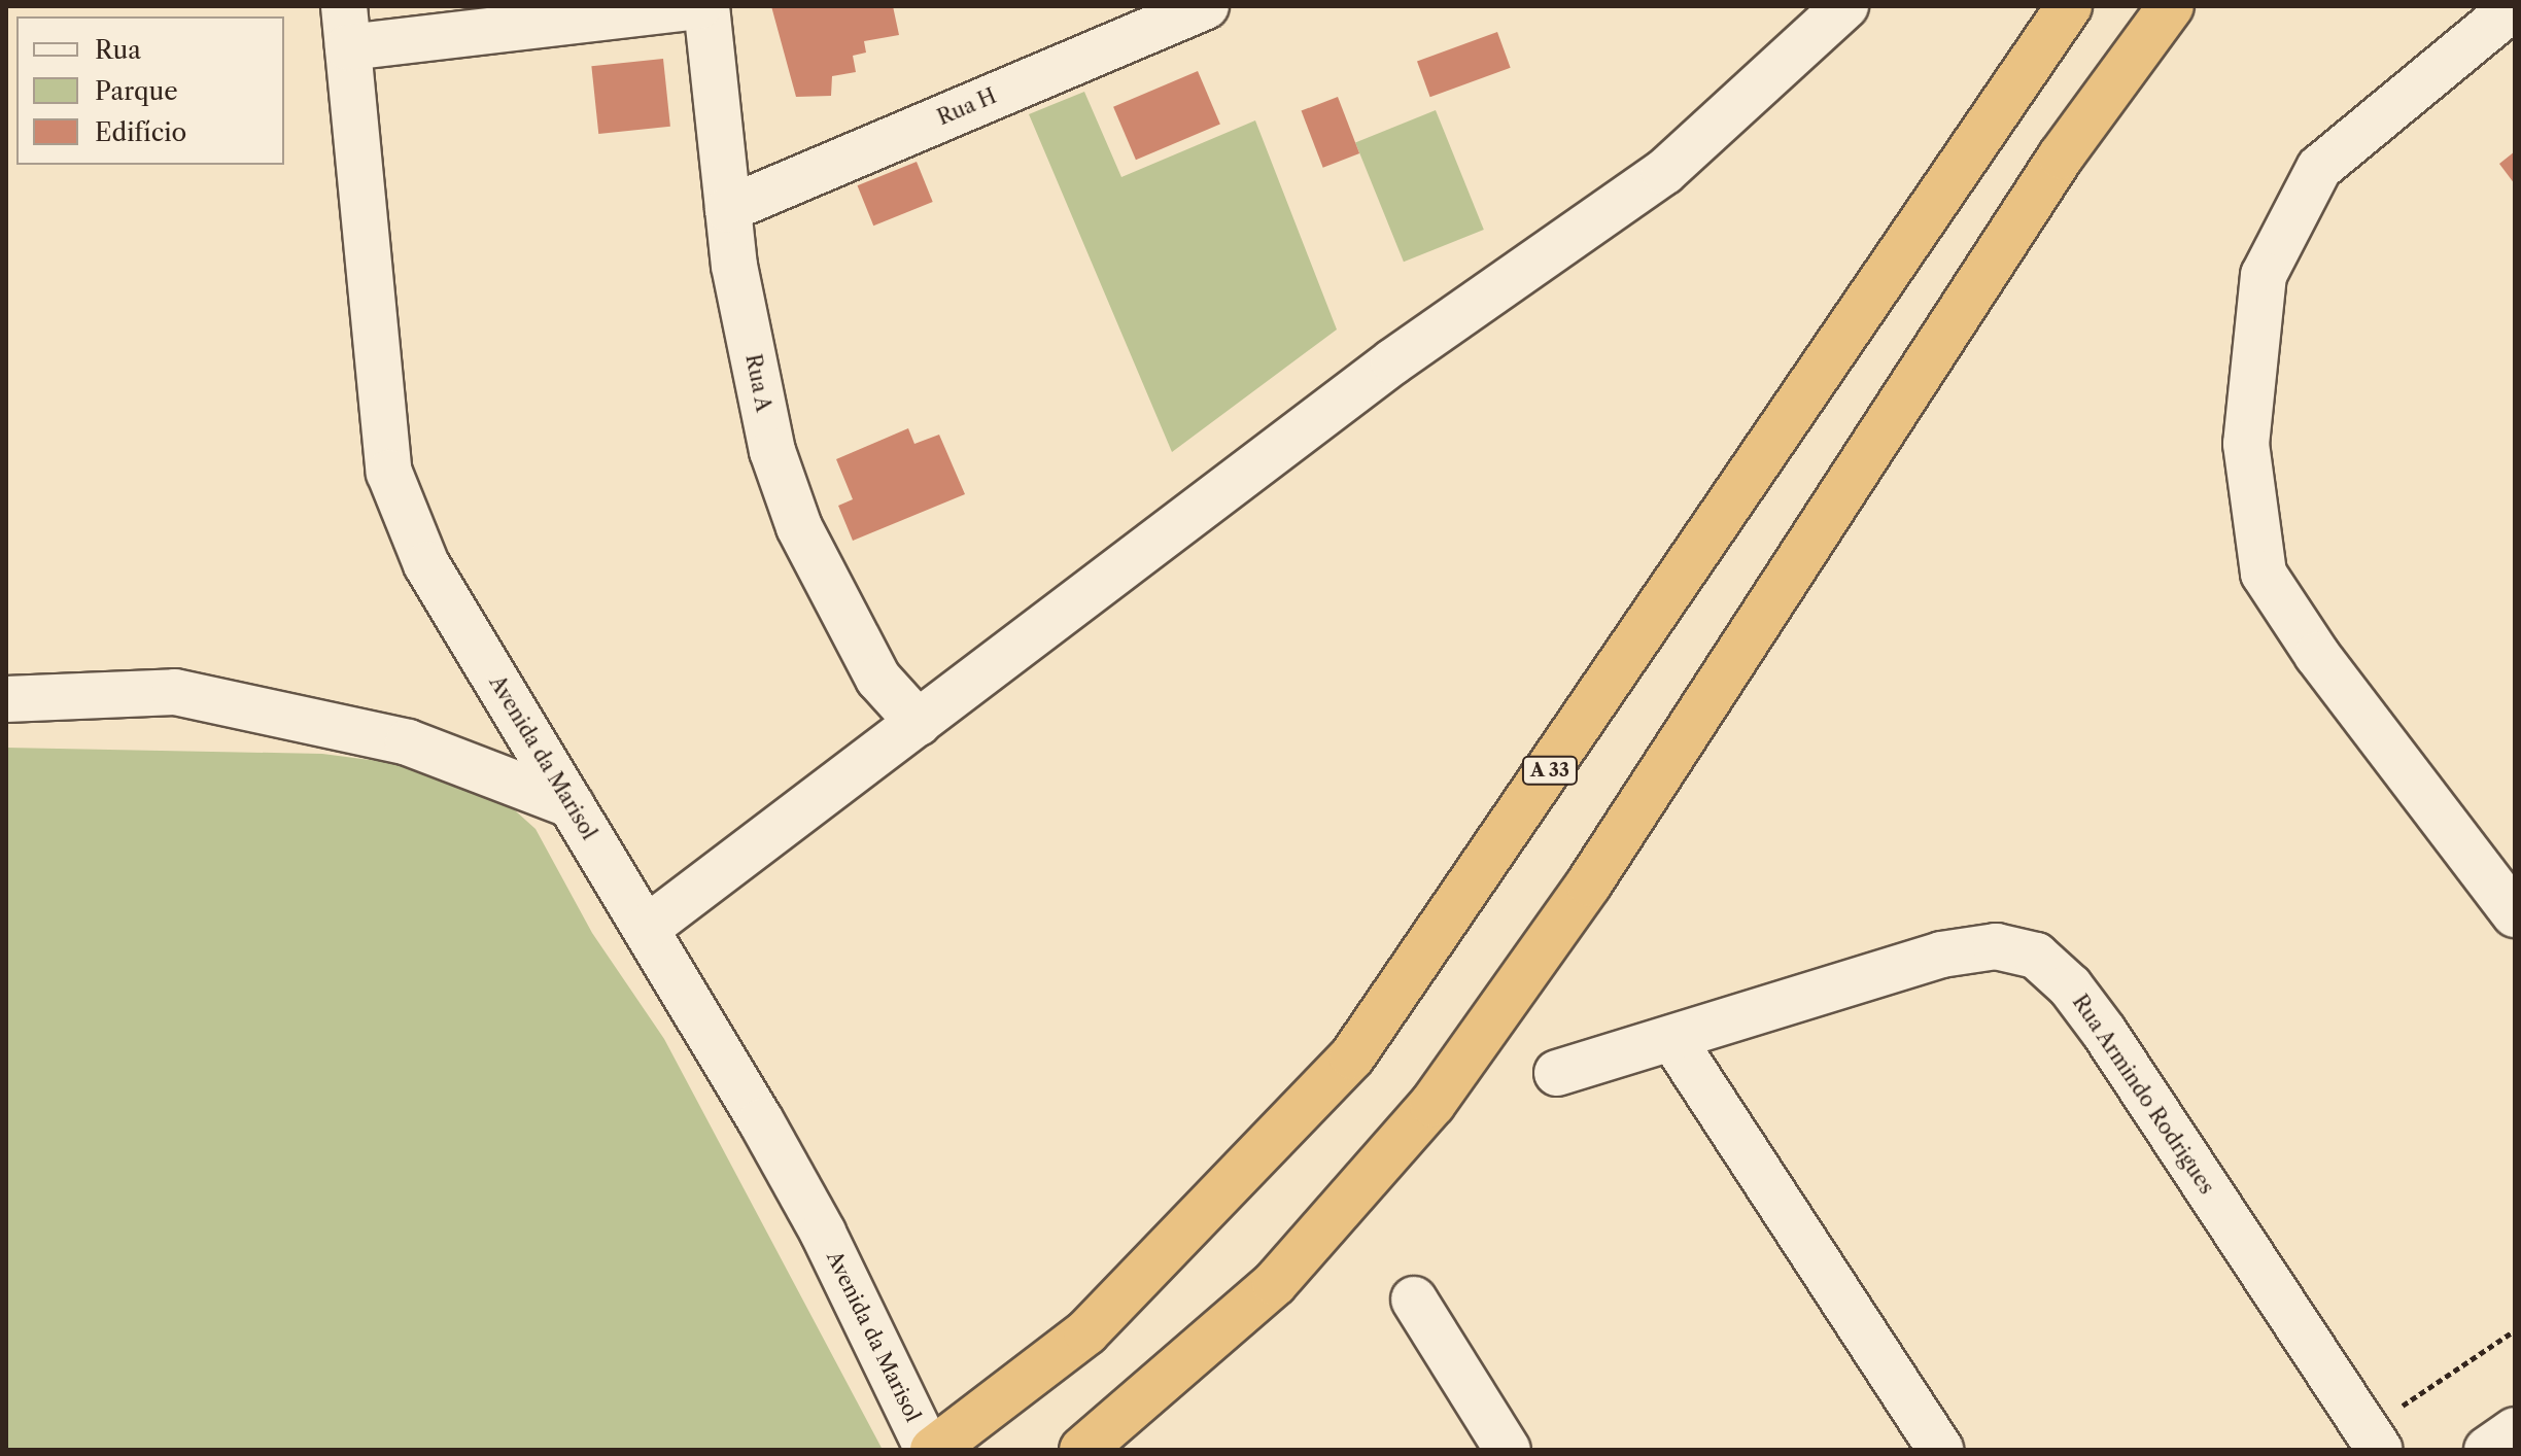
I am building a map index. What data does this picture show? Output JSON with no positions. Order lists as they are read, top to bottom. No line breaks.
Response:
{"streets":{"highway":["A 33"],"street":["Rua H","Rua A","Avenida da Marisol","Rua Armindo Rodrigues"]},"crossings":[["Rua H","Rua A"],["Avenida da Marisol","A 33"]],"legend":["Rua","Parque","Edifício"]}
